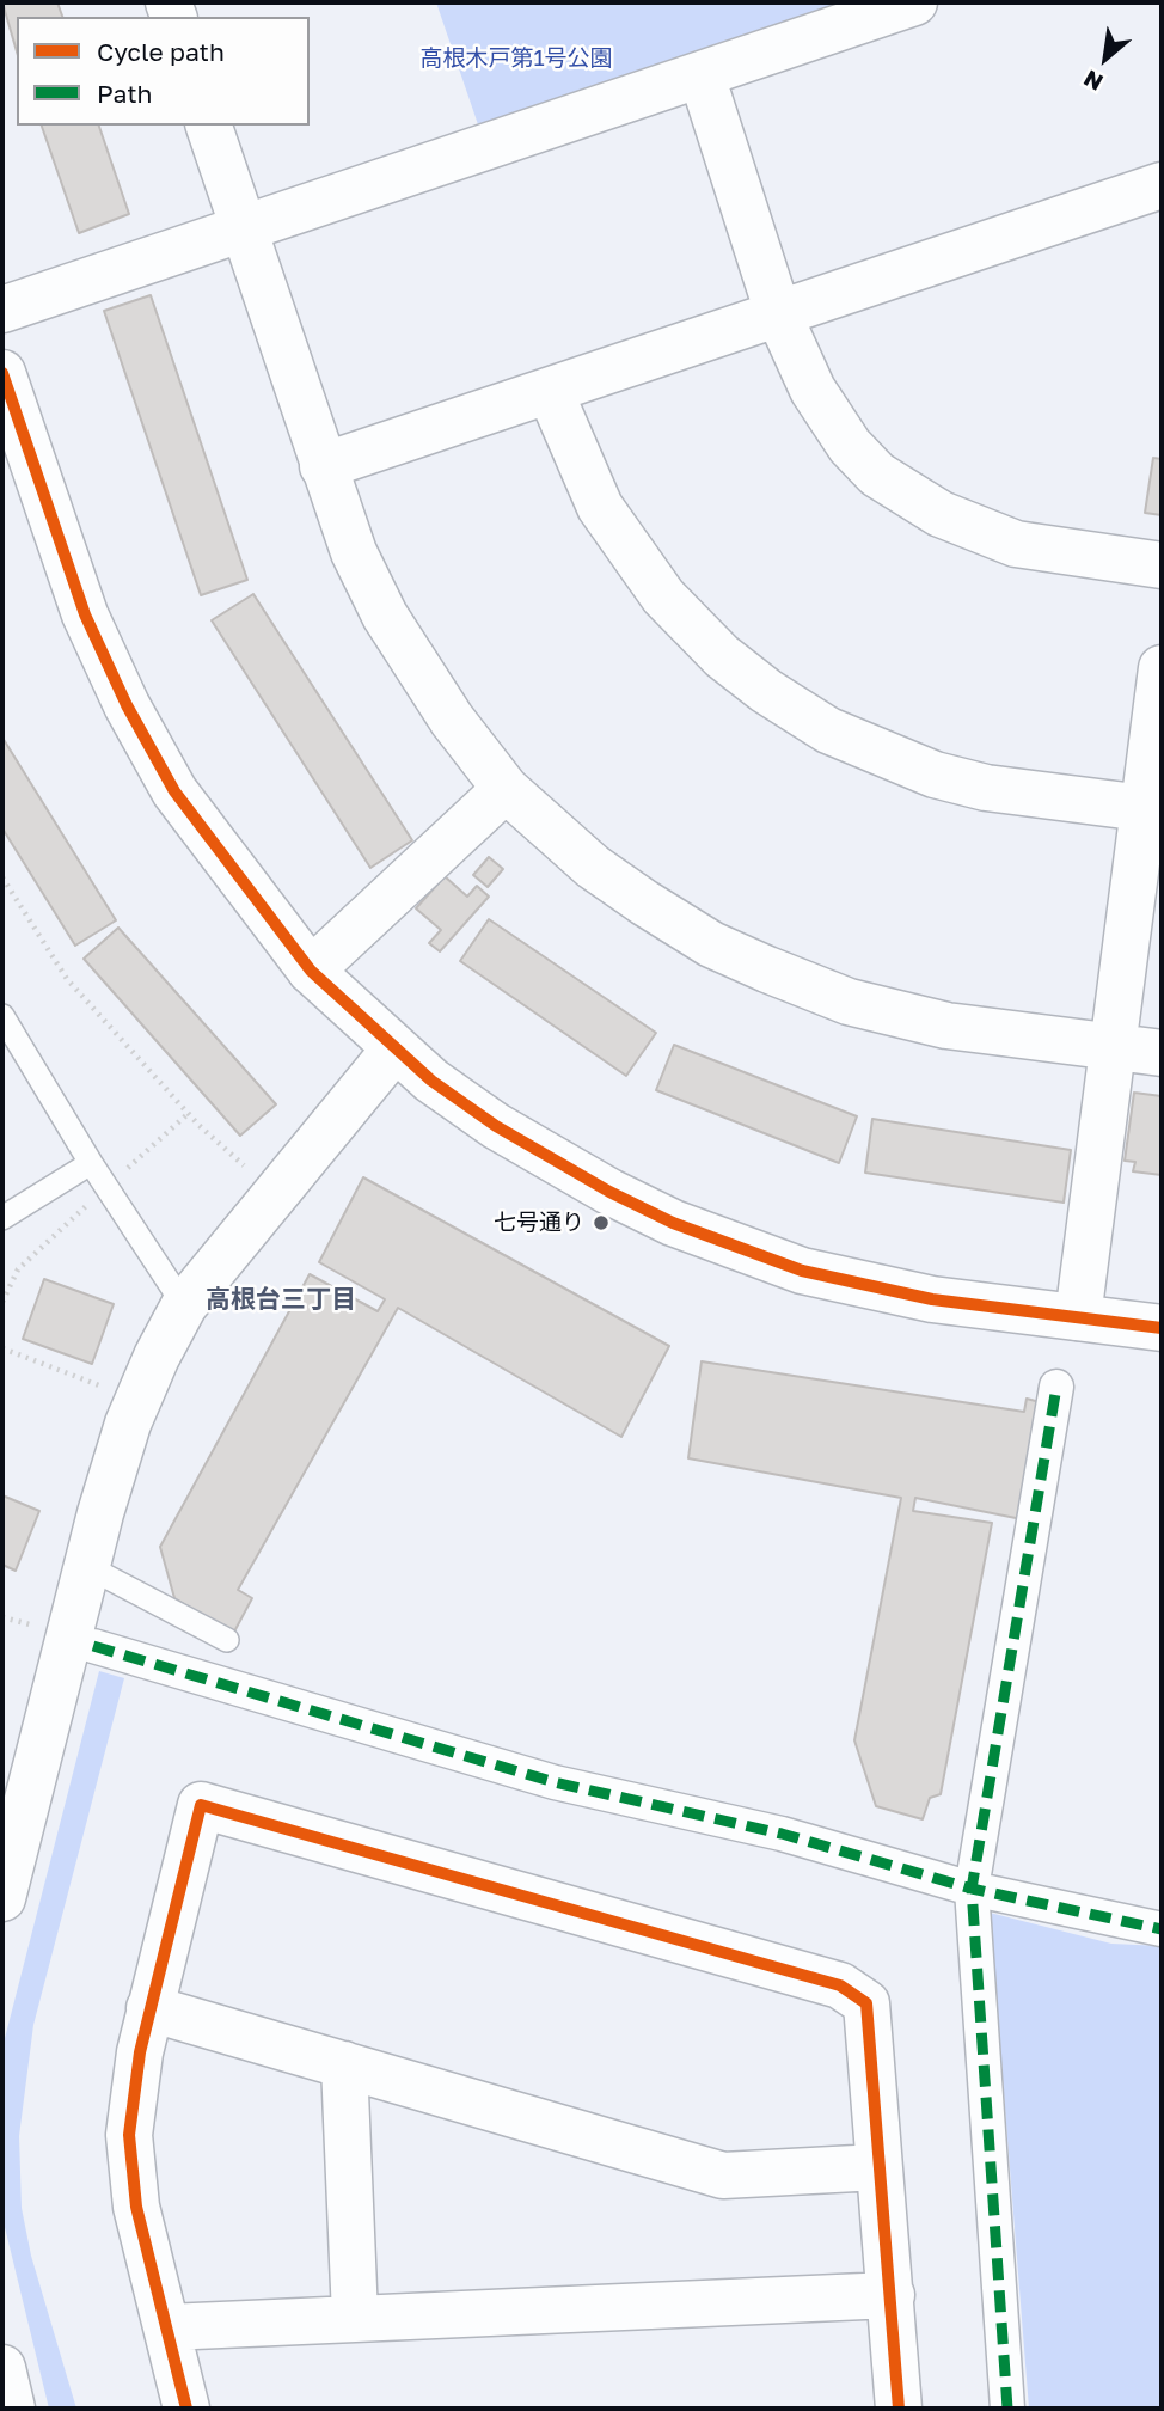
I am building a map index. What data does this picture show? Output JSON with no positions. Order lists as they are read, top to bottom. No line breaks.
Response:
{"districts":["高根台三丁目"],"parks":["高根木戸第1号公園"],"places":["七号通り"],"legend":["Cycle path","Path"],"north":"bottom left"}
